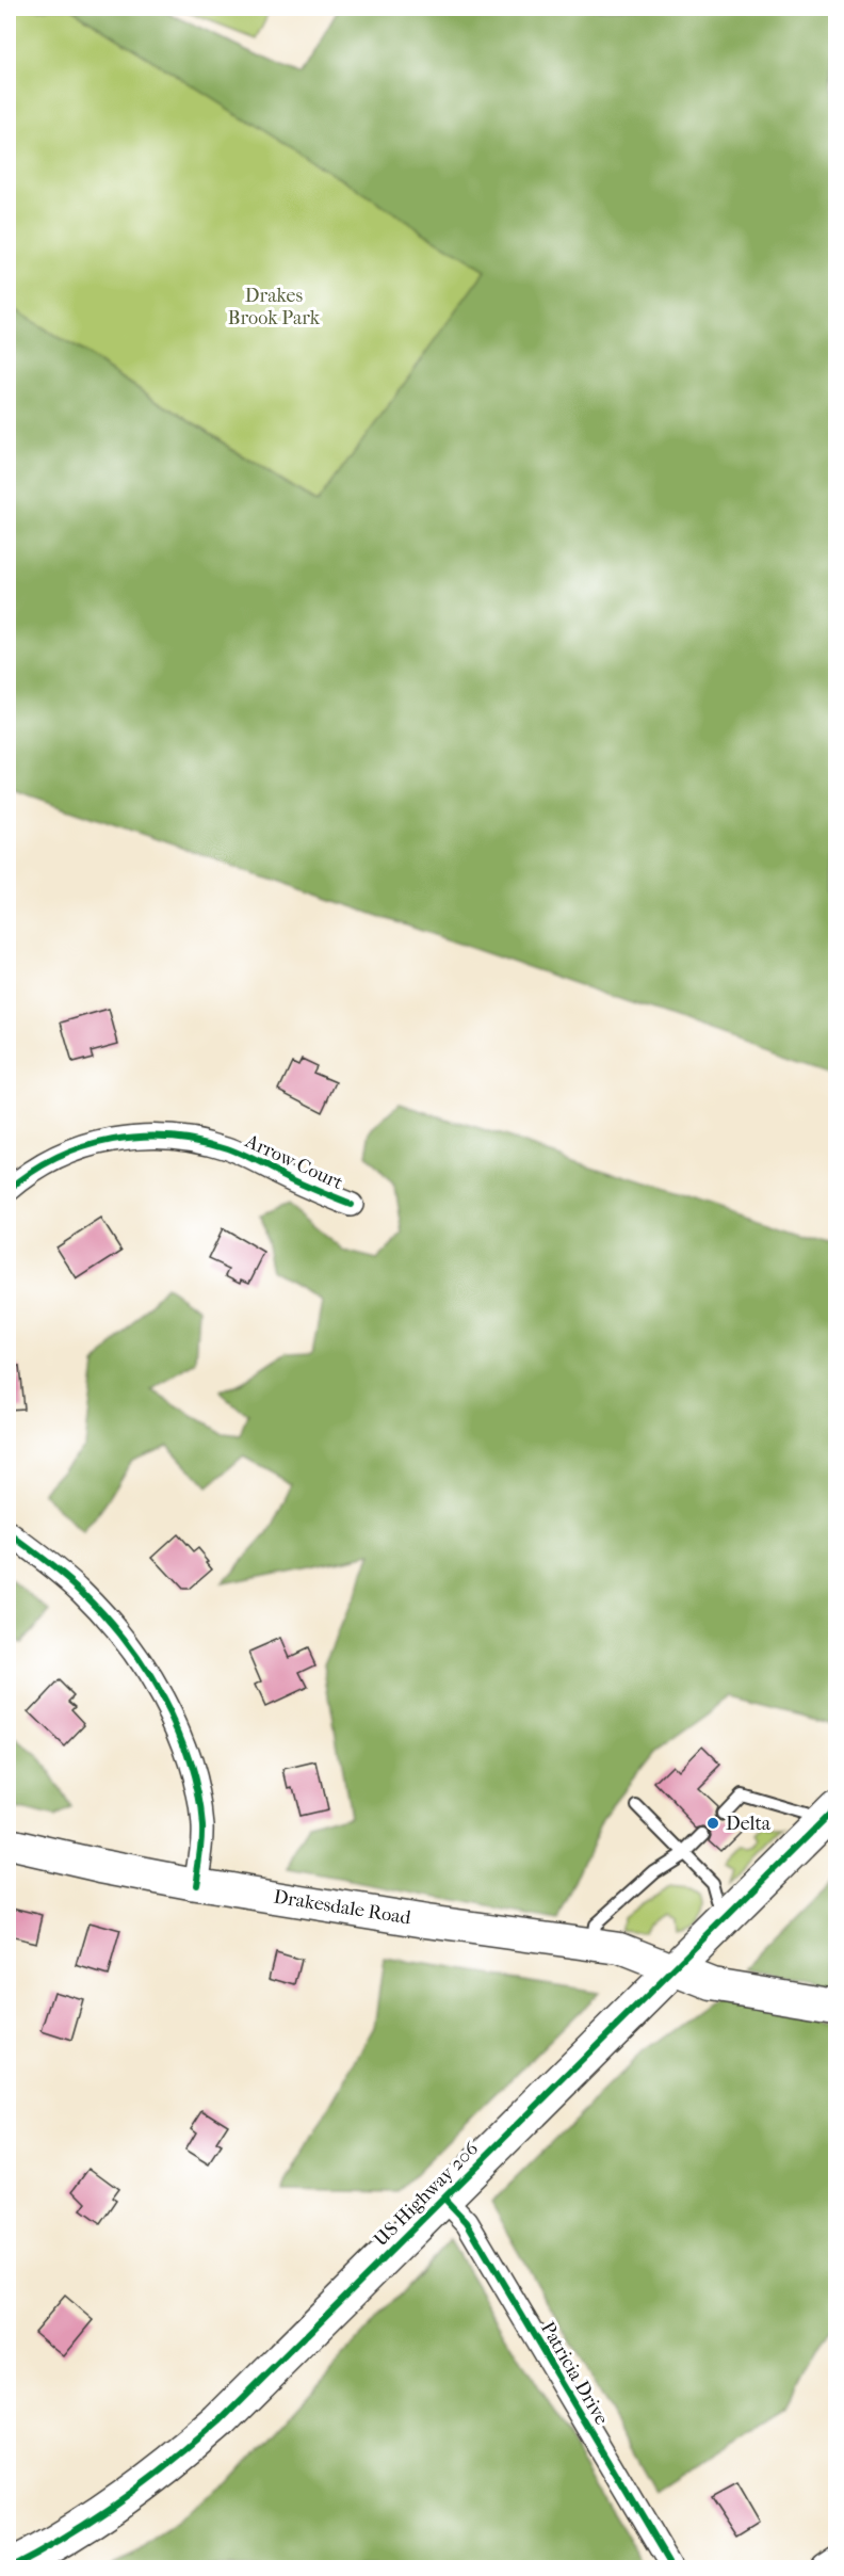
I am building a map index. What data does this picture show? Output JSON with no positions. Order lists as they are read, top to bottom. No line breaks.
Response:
{"streets":{"highway":["US Highway 206"],"main road":["Drakesdale Road"],"street":["Arrow Court","Patricia Drive"]},"crossings":[["Drakesdale Road","US Highway 206"],["US Highway 206","Patricia Drive"]],"parks":["Drakes Brook Park"],"places":["Delta"]}
